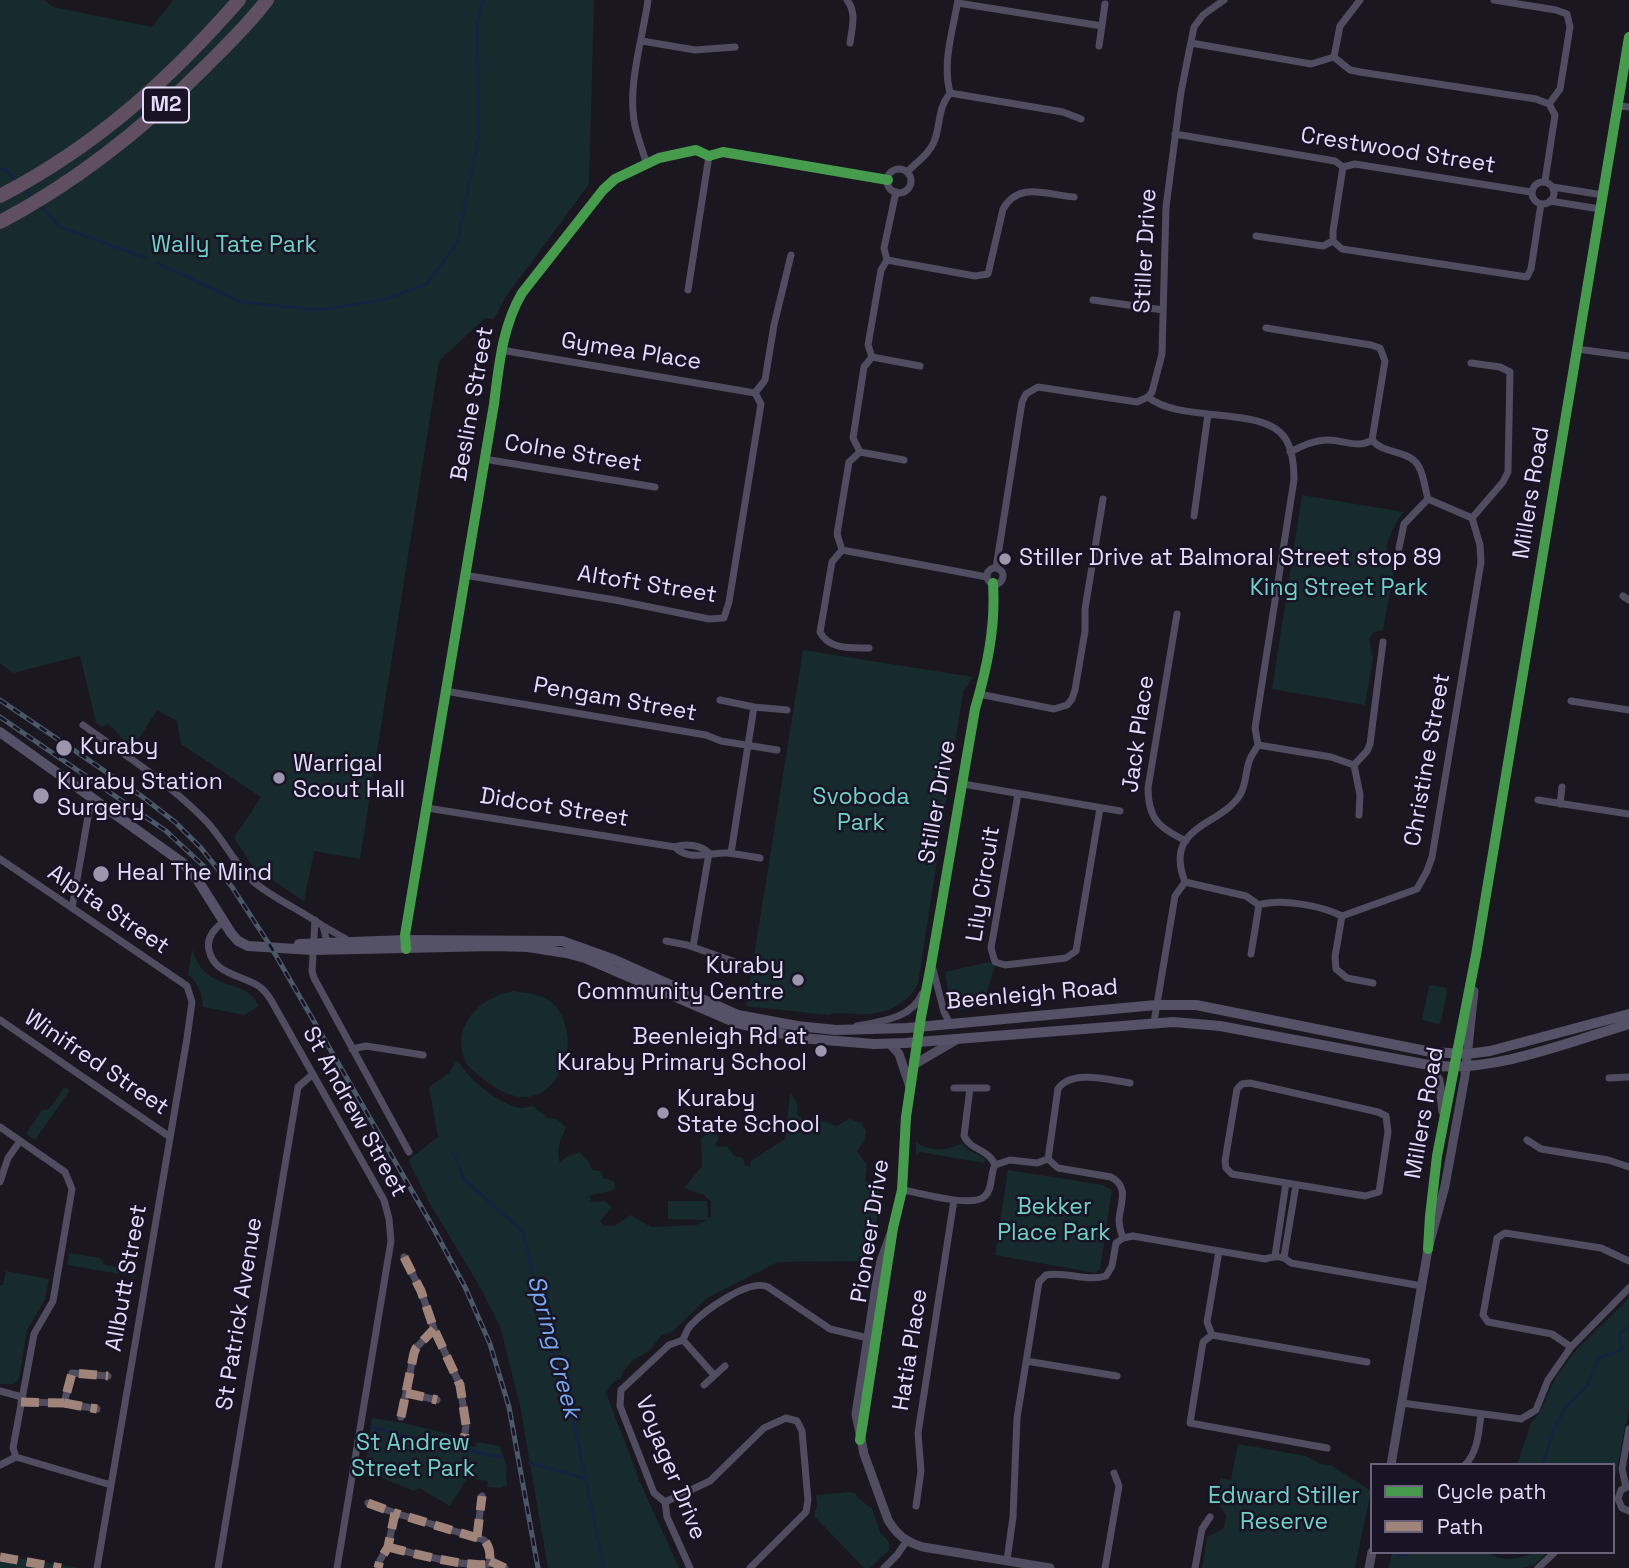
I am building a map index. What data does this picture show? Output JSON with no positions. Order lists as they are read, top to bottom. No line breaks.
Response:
{"streets":{"highway":["M2"],"main road":["Beenleigh Road"],"street":["Crestwood Street","Stiller Drive","Gymea Place","Besline Street","Colne Street","Millers Road","Altoft Street","Pengam Street","Jack Place","Christine Street","Didcot Street","Lily Circuit","Alpita Street","Winifred Street","St Andrew Street","Pioneer Drive","Allbutt Street","St Patrick Avenue","Hatia Place","Voyager Drive"]},"crossings":[["Crestwood Street","Stiller Drive"],["Stiller Drive","Beenleigh Road"],["Stiller Drive","Pioneer Drive"],["Gymea Place","Besline Street"],["Gymea Place","Altoft Street"],["Besline Street","Colne Street"],["Besline Street","Altoft Street"],["Besline Street","Pengam Street"],["Besline Street","Didcot Street"],["Besline Street","Beenleigh Road"],["Millers Road","Beenleigh Road"],["Alpita Street","Allbutt Street"],["Beenleigh Road","St Andrew Street"],["Beenleigh Road","Pioneer Drive"],["Winifred Street","Allbutt Street"],["St Andrew Street","St Patrick Avenue"],["Pioneer Drive","Voyager Drive"]],"water":["Spring Creek"],"parks":["Wally Tate Park","King Street Park","Svoboda Park","Bekker Place Park","St Andrew Street Park","Edward Stiller Reserve"],"places":["Stiller Drive at Balmoral Street stop 89","Kuraby","Warrigal Scout Hall","Kuraby Station Surgery","Heal The Mind","Kuraby Community Centre","Beenleigh Rd at Kuraby Primary School","Kuraby State School"],"legend":["Cycle path","Path"]}
